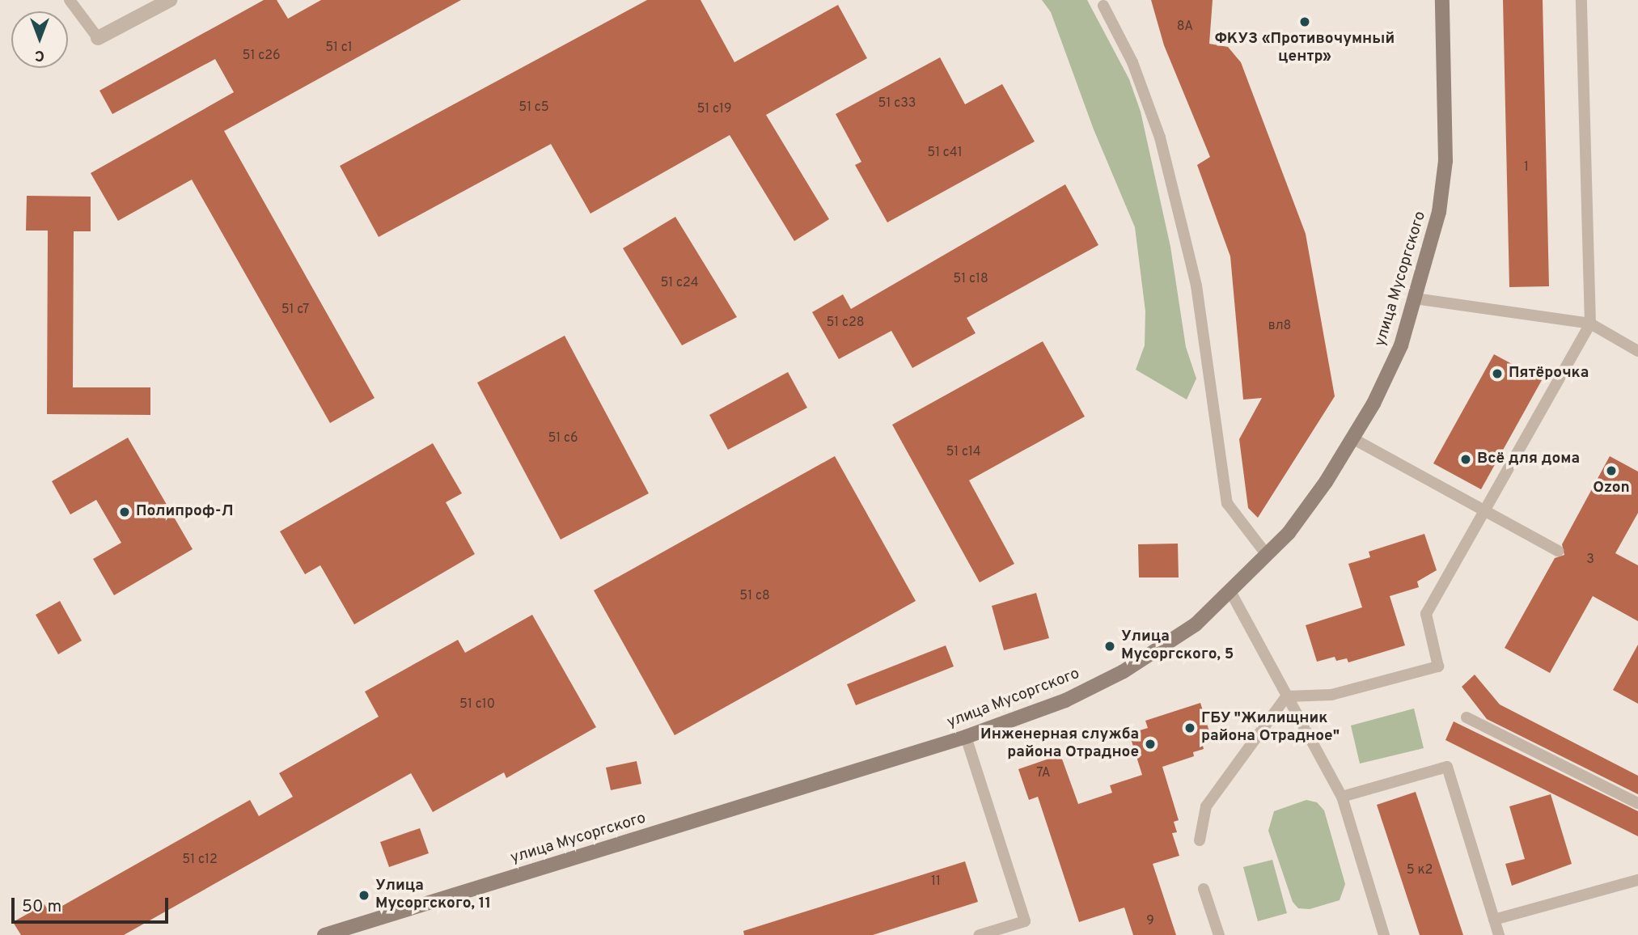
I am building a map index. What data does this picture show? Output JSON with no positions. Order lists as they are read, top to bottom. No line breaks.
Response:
{"streets":{"street":["улица Мусоргского"]},"places":["ФКУЗ «Противочумный центр»","Пятёрочка","Всё для дома","Ozon","Полипроф-Л","Улица Мусоргского, 5","ГБУ \"Жилищник района Отрадное\"","Инженерная служба района Отрадное","Улица Мусоргского, 11"],"house_numbers":["8А","51 с1","51 с26","51 с33","51 с5","51 с19","51 с41","1","51 с18","51 с24","51 с7","51 с28","вл8","51 с6","51 с14","3","51 с8","51 с10","7А","51 с12","5 к2","11","9"],"scale_bar":"50 m","north":"bottom"}
